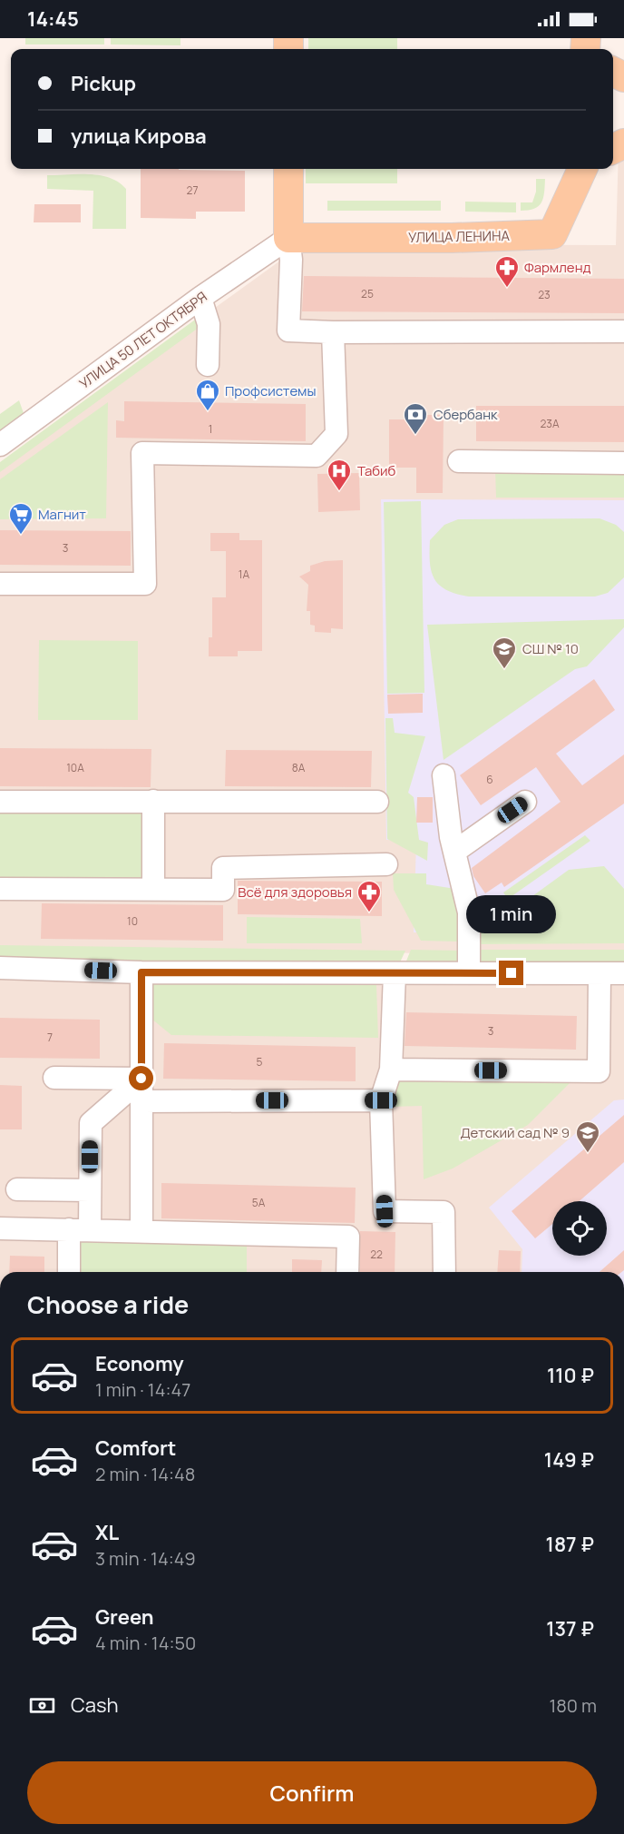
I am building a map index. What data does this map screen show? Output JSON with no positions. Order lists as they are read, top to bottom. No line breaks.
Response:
{"streets":{"main road":["УЛИЦА ЛЕНИНА"],"street":["УЛИЦА 50 ЛЕТ ОКТЯБРЯ"]},"crossings":[["УЛИЦА ЛЕНИНА","УЛИЦА 50 ЛЕТ ОКТЯБРЯ"]],"places":{"pharmacy":["Фармленд","Всё для здоровья"],"shop":["Профсистемы"],"bank":["Сбербанк"],"hospital":["Табиб"],"supermarket":["Магнит"],"school or university":["СШ № 10","Детский сад № 9"]},"house_numbers":["27","25","23","23А","1","3","1А","10А","8А","6","10","3","7","5","5А","22"],"page":{"status":"14:45","banner":["Pickup","улица Кирова"],"bubble":"1 min","heading":"Choose a ride","list":[{"name":"Economy","note":"1 min · 14:47","value":"110 ₽"},{"name":"Comfort","note":"2 min · 14:48","value":"149 ₽"},{"name":"XL","note":"3 min · 14:49","value":"187 ₽"},{"name":"Green","note":"4 min · 14:50","value":"137 ₽"}],"pay":["Cash","180 m"],"buttons":"Confirm"}}
